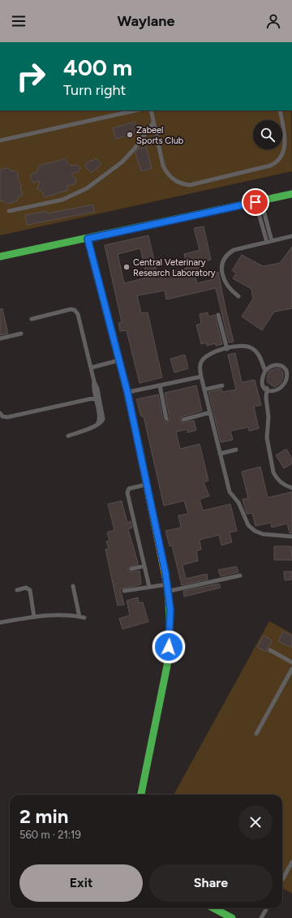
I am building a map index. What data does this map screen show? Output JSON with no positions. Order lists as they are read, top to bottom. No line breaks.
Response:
{"places":["Zabeel Sports Club","Central Veterinary Research Laboratory"],"page":{"header":"Waylane","turn":["400 m","Turn right"],"heading":["2 min","560 m · 21:19"],"buttons":["Exit","Share"]}}
